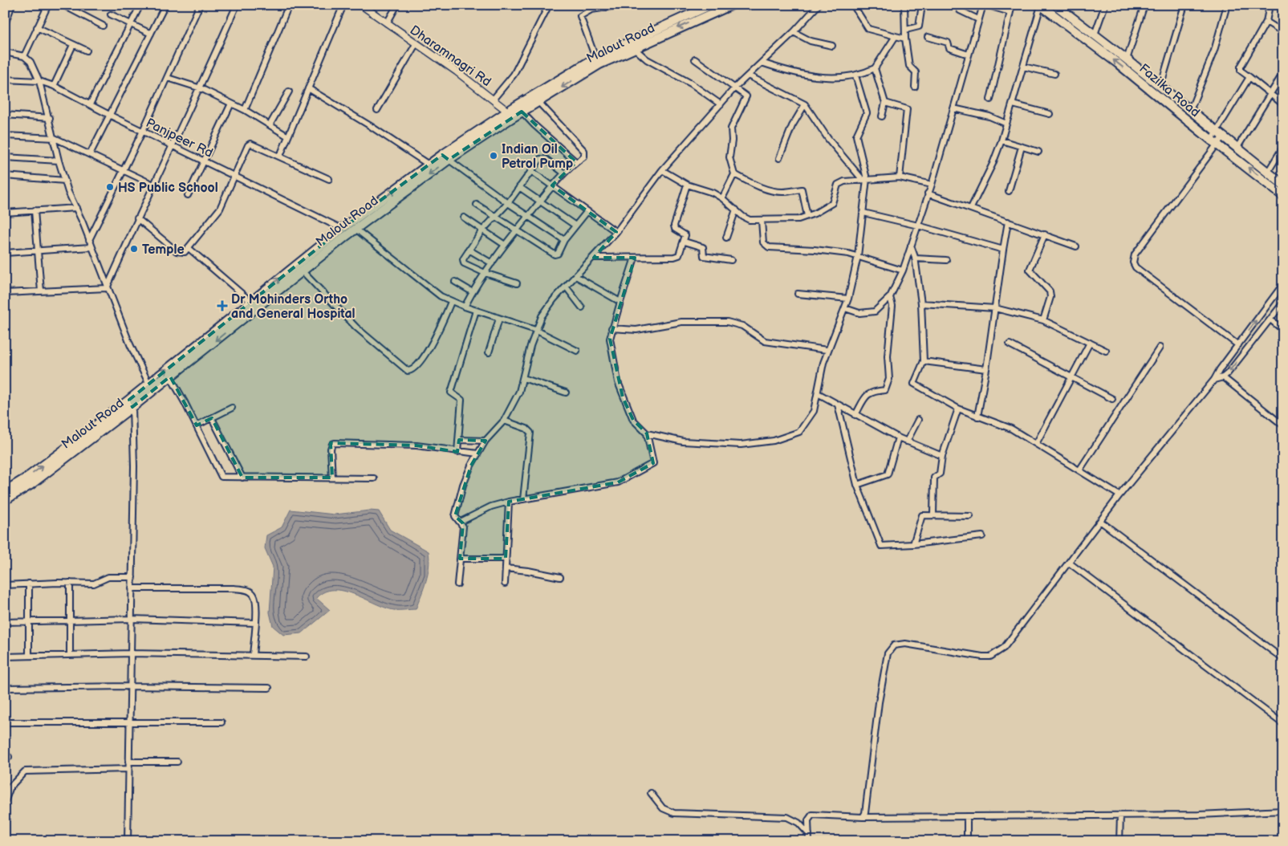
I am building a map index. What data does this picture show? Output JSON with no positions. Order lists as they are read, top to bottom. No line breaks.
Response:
{"streets":{"highway":["Malout Road","Fazilka Road"],"street":["Dharamnagri Rd","Panjpeer Rd"]},"crossings":[["Malout Road","Dharamnagri Rd"],["Malout Road","Panjpeer Rd"]],"places":{"other":["Indian Oil Petrol Pump","HS Public School","Temple"],"health":["Dr Mohinders Ortho and General Hospital"]}}
